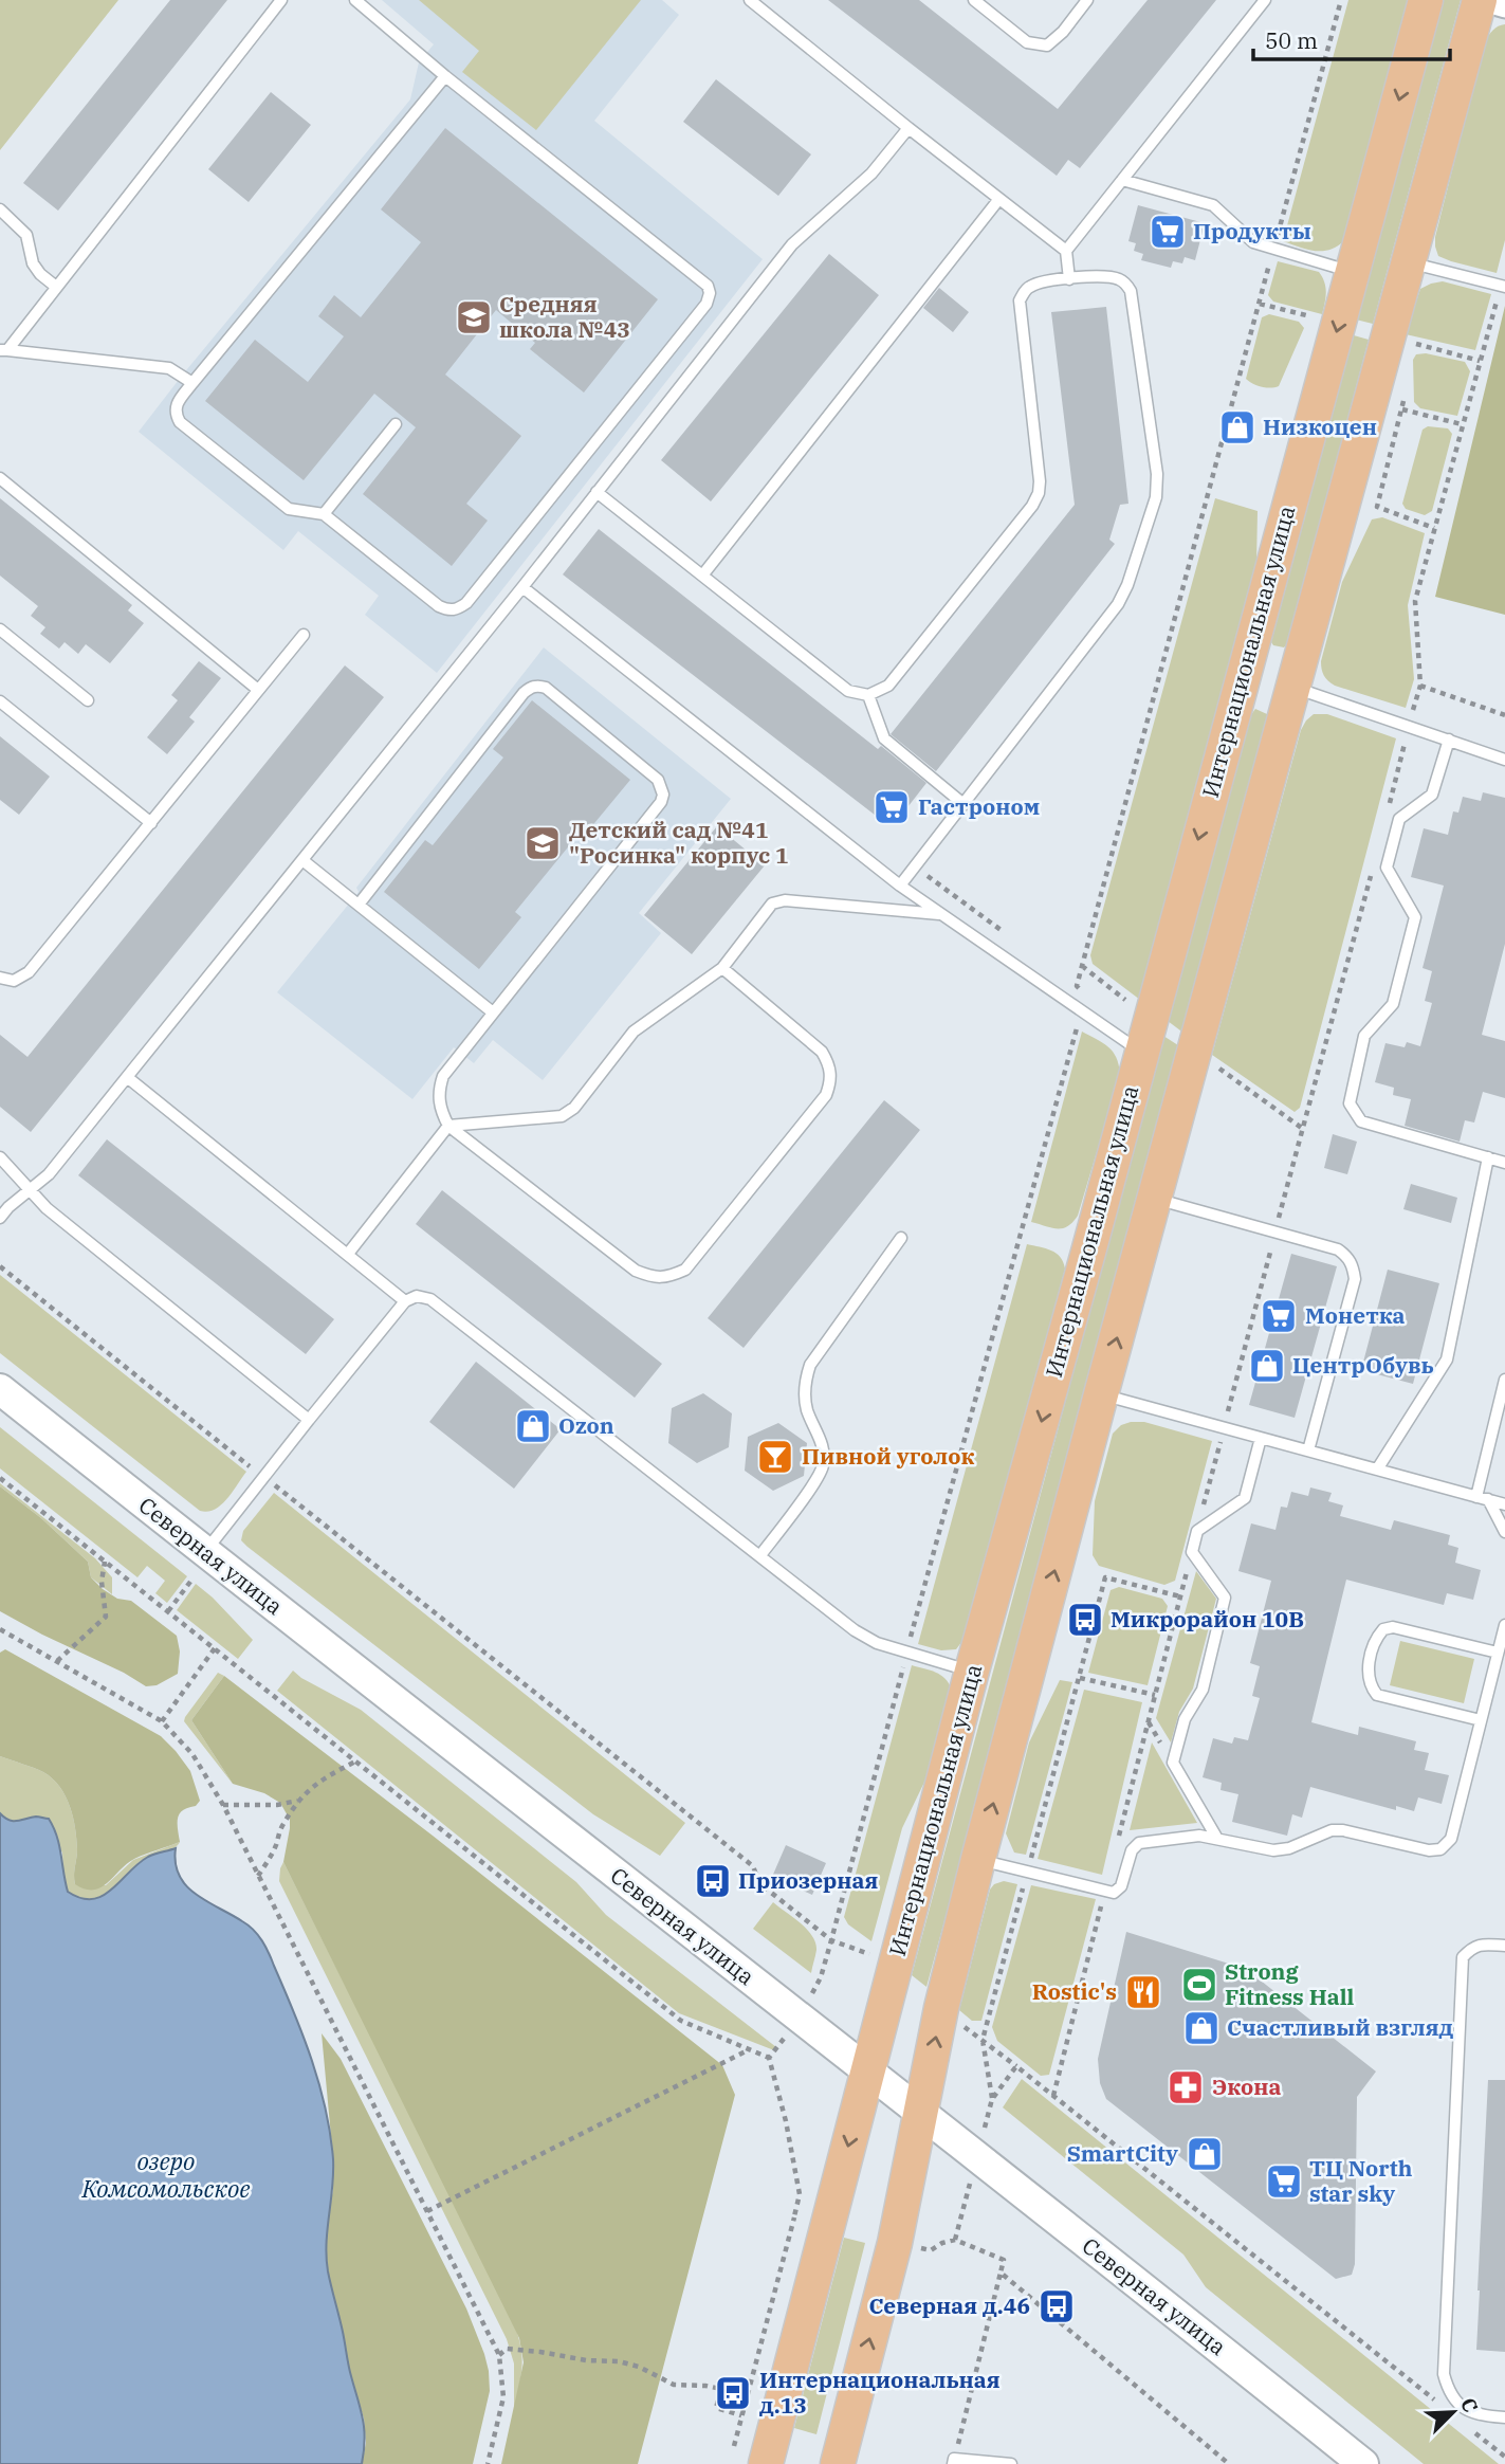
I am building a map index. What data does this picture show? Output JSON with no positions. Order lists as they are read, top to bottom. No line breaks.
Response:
{"streets":{"main road":["Интернациональная улица","Северная улица"]},"crossings":[["Интернациональная улица","Северная улица"]],"water":["озеро Комсомольское"],"places":{"supermarket":["Продукты","Гастроном","Монетка","ТЦ North star sky"],"school or university":["Средняя школа №43","Детский сад №41 \"Росинка\" корпус 1"],"shop":["Низкоцен","ЦентрОбувь","Ozon","Счастливый взгляд","SmartCity"],"bar":["Пивной уголок"],"bus stop":["Микрорайон 10В","Приозерная","Северная д.46","Интернациональная д.13"],"sports":["Strong Fitness Hall"],"restaurant":["Rostic's"],"pharmacy":["Экона"]},"scale_bar":"50 m","north":"top right"}
